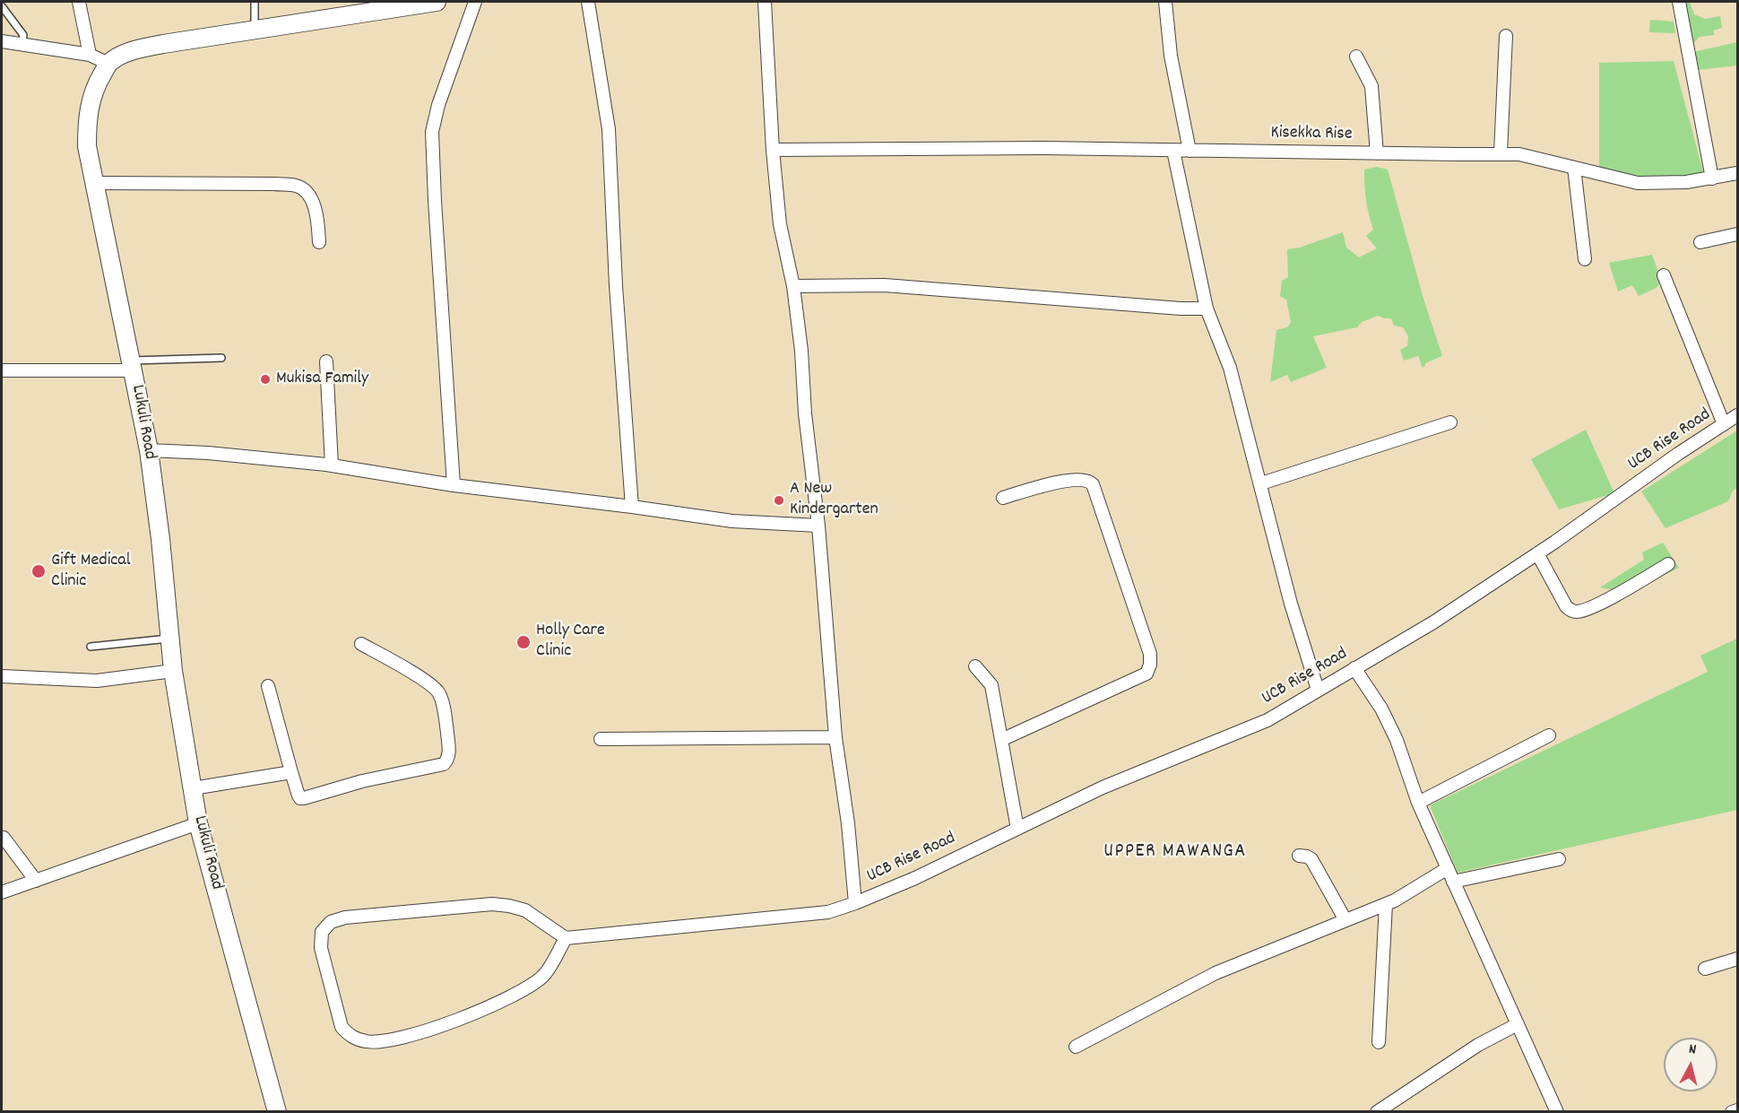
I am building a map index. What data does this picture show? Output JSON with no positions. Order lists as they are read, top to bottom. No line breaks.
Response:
{"streets":{"street":["Kisekka Rise","Lukuli Road","UCB Rise Road"]},"districts":["UPPER MAWANGA"],"places":["Mukisa Family","A New Kindergarten","Gift Medical Clinic","Holly Care Clinic"],"north":"top"}
